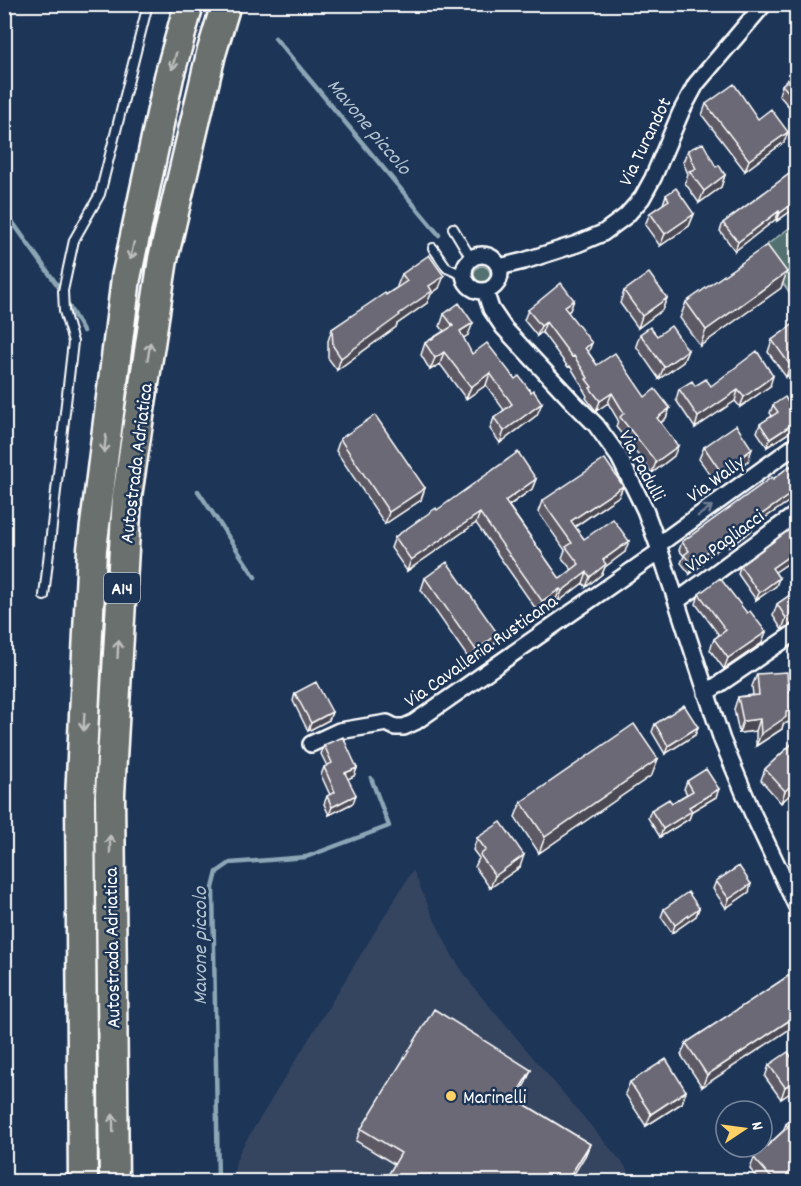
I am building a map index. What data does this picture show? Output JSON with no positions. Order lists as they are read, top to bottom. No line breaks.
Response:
{"streets":{"highway":["Autostrada Adriatica","A14"],"street":["Via Turandot","Via Padulli","Via Wally","Via Pagliacci","Via Cavalleria Rusticana"]},"crossings":[["Via Turandot","Via Padulli"],["Via Padulli","Via Wally"],["Via Padulli","Via Pagliacci"],["Via Padulli","Via Cavalleria Rusticana"],["Via Wally","Via Cavalleria Rusticana"]],"one_way":["Via Wally"],"water":["Mavone piccolo"],"places":["Marinelli"],"north":"right"}
